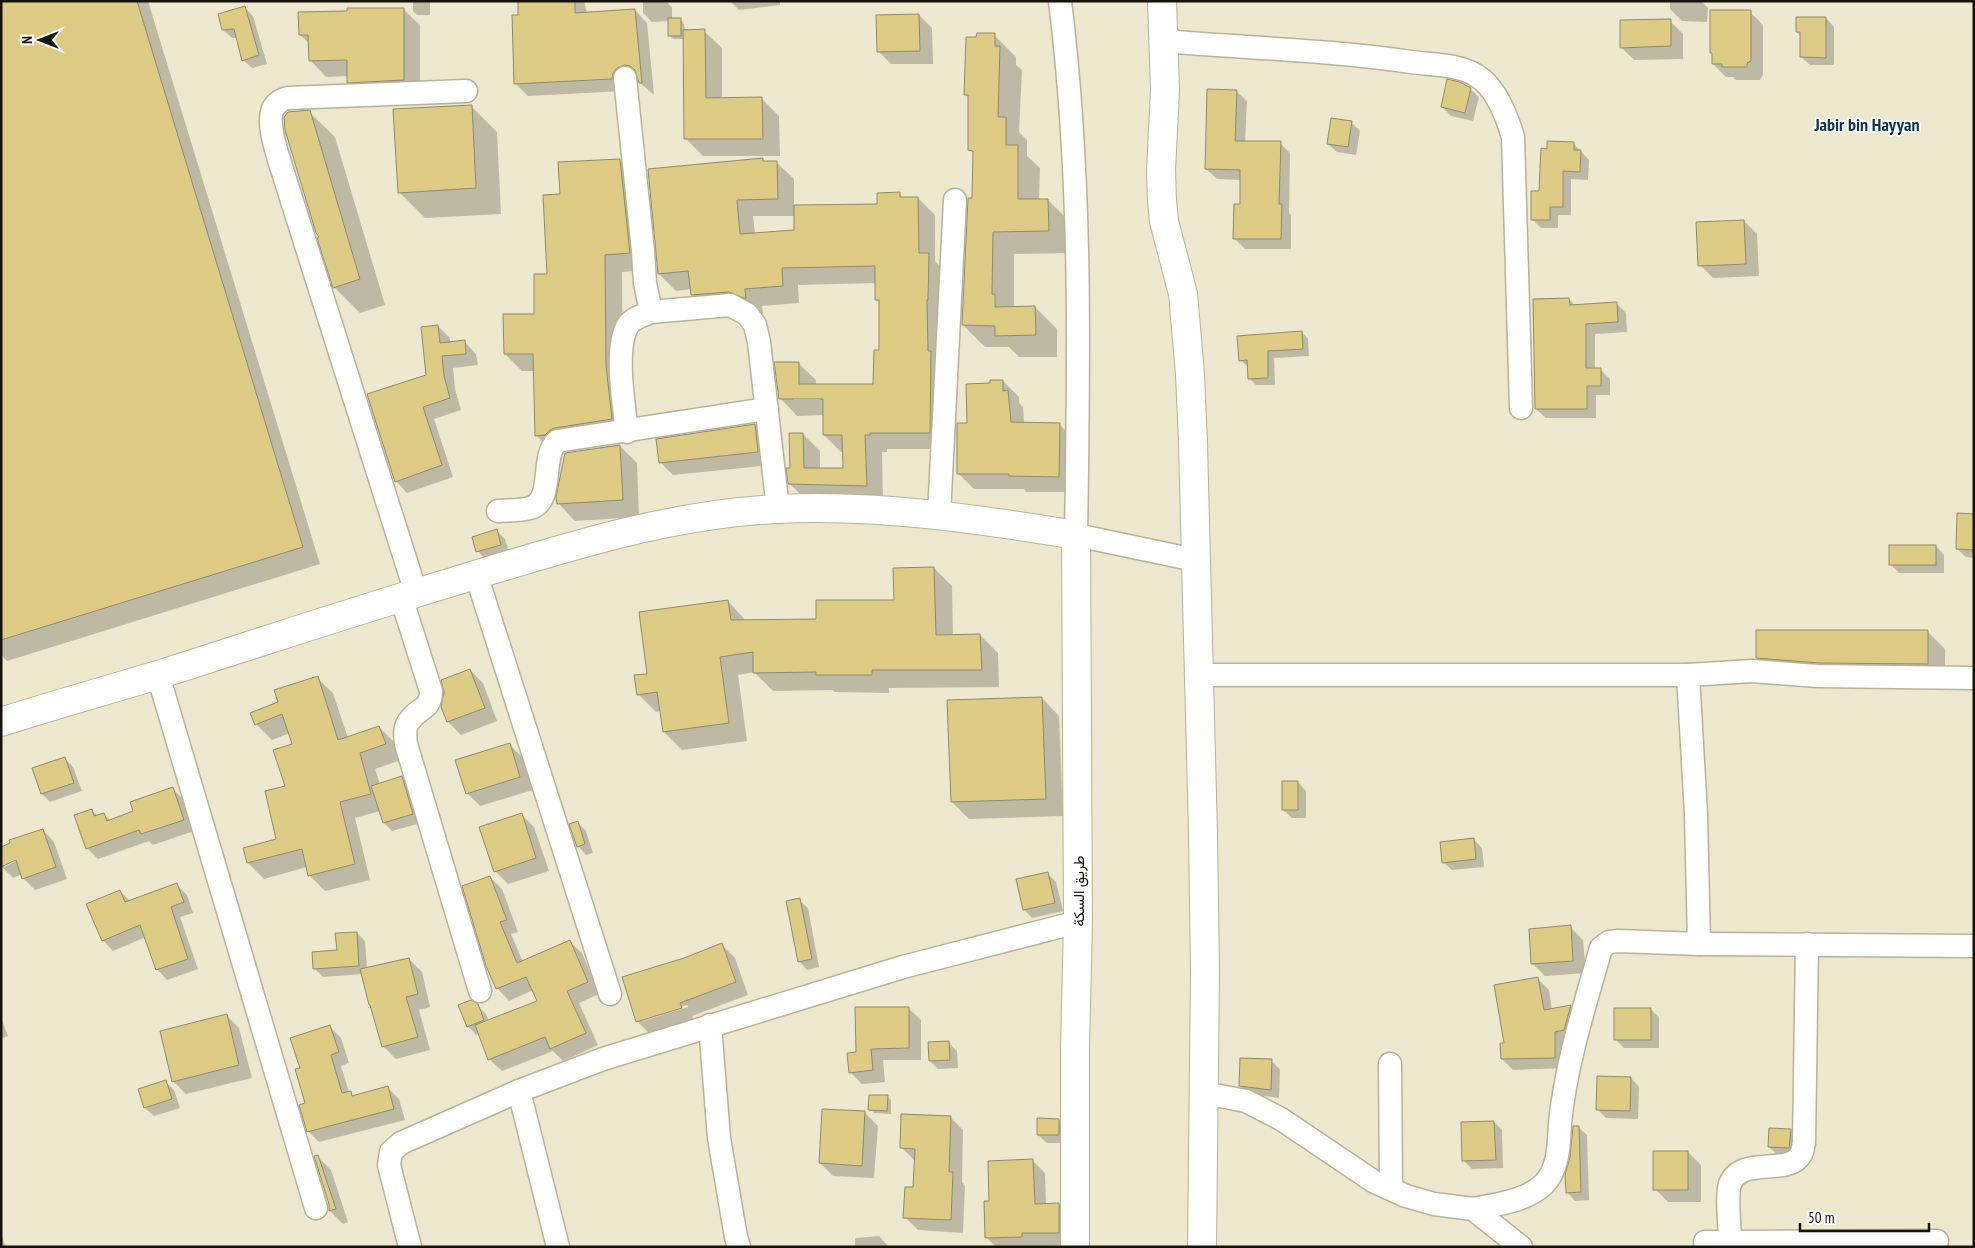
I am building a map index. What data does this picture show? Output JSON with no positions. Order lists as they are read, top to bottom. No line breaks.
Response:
{"streets":{"main road":["طريق السكة"]},"districts":["Jabir bin Hayyan"],"scale_bar":"50 m","north":"left"}
